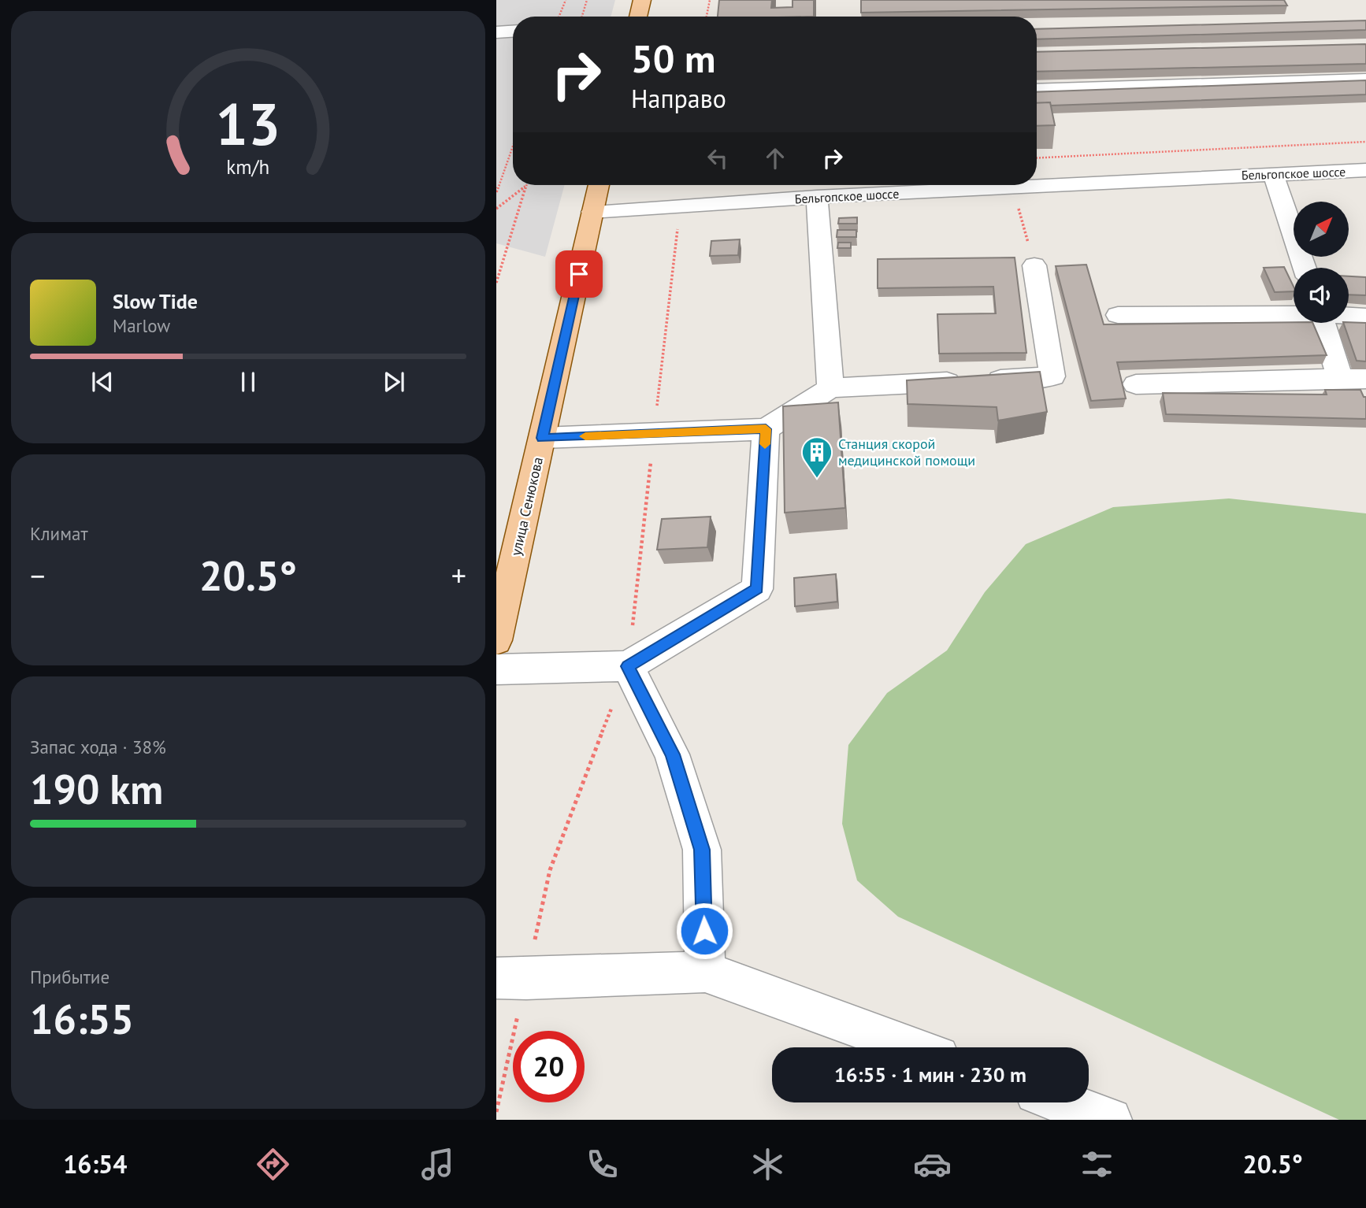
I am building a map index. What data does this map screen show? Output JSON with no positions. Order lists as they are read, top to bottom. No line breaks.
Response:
{"streets":{"main road":["улица Сенюкова"],"street":["Бельгопское шоссе"]},"crossings":[["Бельгопское шоссе","улица Сенюкова"]],"places":{"building":["Станция скорой медицинской помощи"]},"north":"top right","page":{"turn":["50 m","Направо"],"song":["Slow Tide","Marlow"],"tile":["Климат",["Запас хода · 38%","190 km"],["Прибытие","16:55"]],"heat":["−","20.5°","+"],"limit":"20","trip":"16:55 · 1 мин · 230 m","tabs":["16:54","20.5°"],"gauge":["13","km/h"]}}
